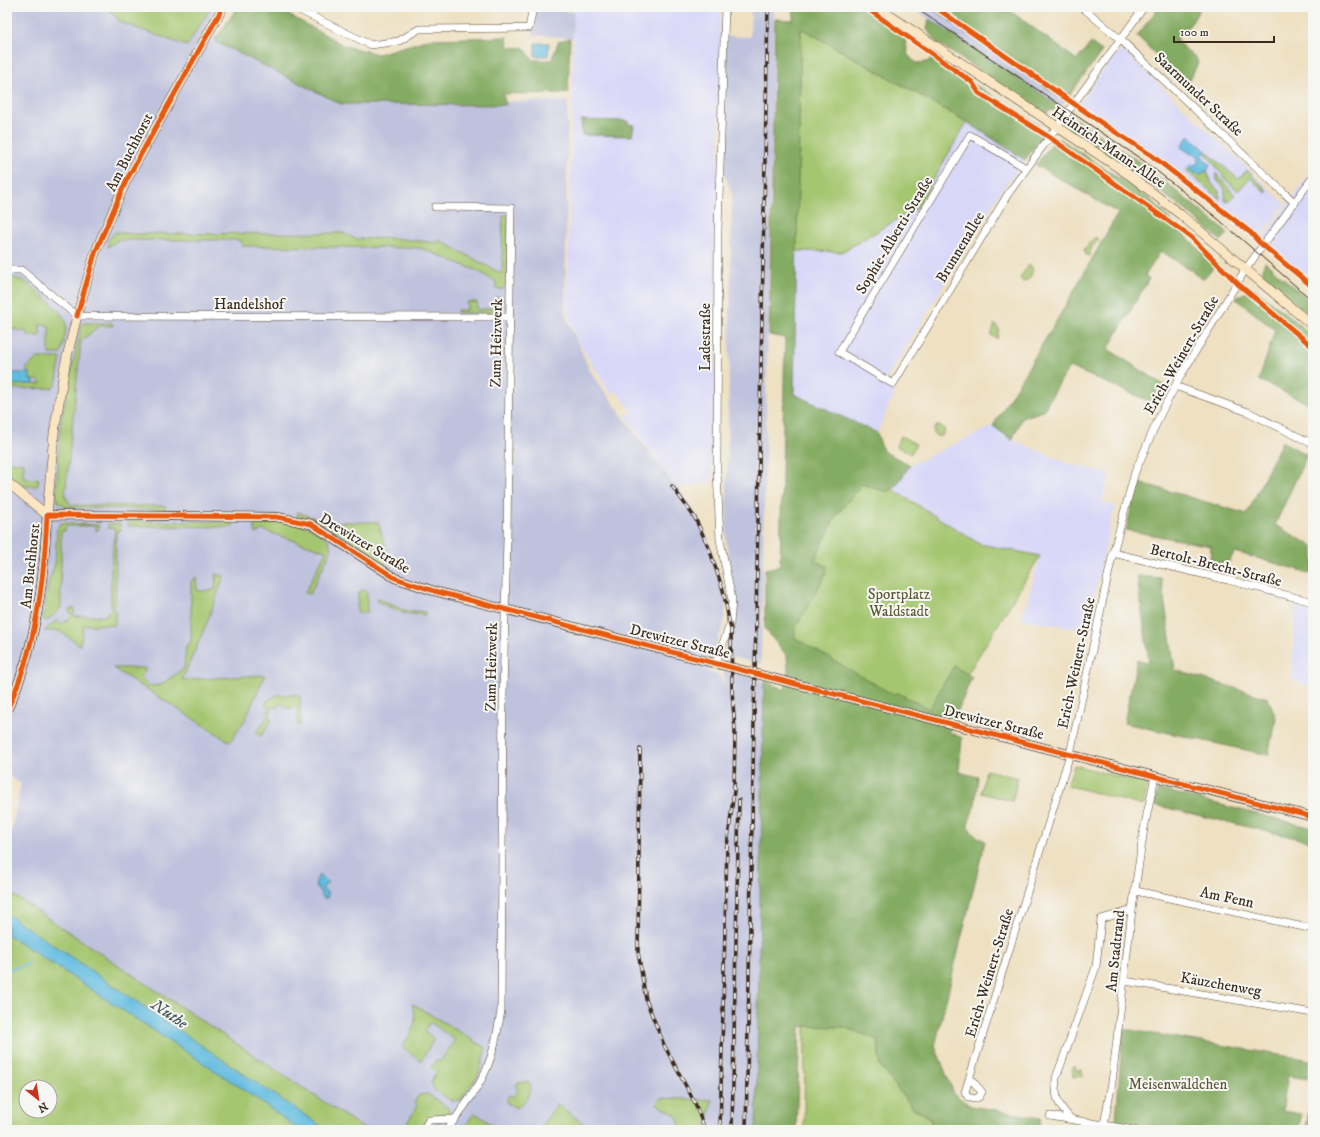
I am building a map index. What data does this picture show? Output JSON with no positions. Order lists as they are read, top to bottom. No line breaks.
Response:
{"streets":{"main road":["Heinrich-Mann-Allee","Am Buchhorst"],"street":["Saarmunder Straße","Sophie-Alberti-Straße","Brunnenallee","Handelshof","Ladestraße","Zum Heizwerk","Erich-Weinert-Straße","Drewitzer Straße","Bertolt-Brecht-Straße","Am Fenn","Am Stadtrand","Käuzchenweg"]},"crossings":[["Saarmunder Straße","Brunnenallee"],["Saarmunder Straße","Erich-Weinert-Straße"],["Heinrich-Mann-Allee","Brunnenallee"],["Heinrich-Mann-Allee","Erich-Weinert-Straße"],["Am Buchhorst","Handelshof"],["Am Buchhorst","Drewitzer Straße"],["Sophie-Alberti-Straße","Brunnenallee"],["Handelshof","Zum Heizwerk"],["Ladestraße","Drewitzer Straße"],["Zum Heizwerk","Drewitzer Straße"],["Erich-Weinert-Straße","Drewitzer Straße"],["Erich-Weinert-Straße","Bertolt-Brecht-Straße"],["Drewitzer Straße","Am Stadtrand"],["Am Fenn","Am Stadtrand"],["Am Stadtrand","Käuzchenweg"]],"water":["Nuthe"],"parks":["Sportplatz Waldstadt","Meisenwäldchen"],"scale_bar":"100 m","north":"bottom right"}
